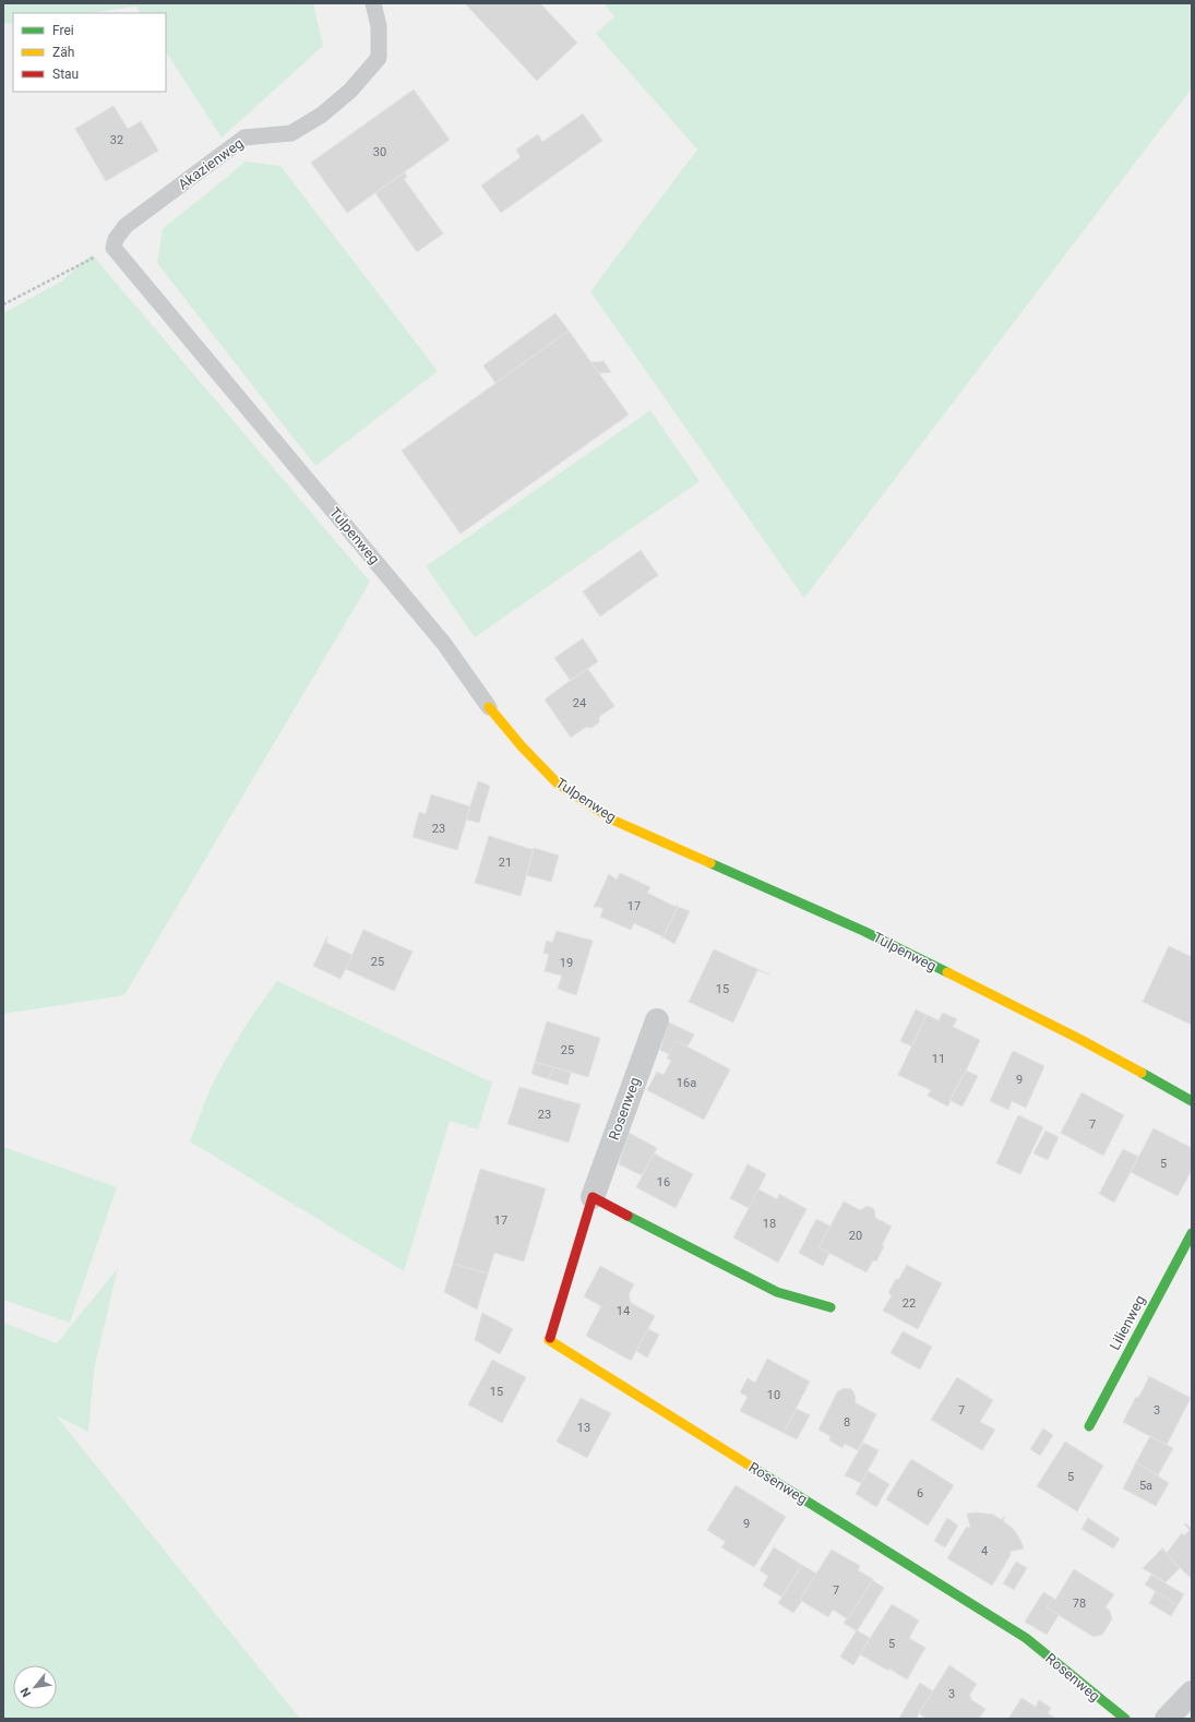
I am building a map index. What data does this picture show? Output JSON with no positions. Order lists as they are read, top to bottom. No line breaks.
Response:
{"streets":{"street":["Tulpenweg","Rosenweg","Lilienweg"],"lane":["Akazienweg"]},"crossings":[["Akazienweg","Tulpenweg"]],"house_numbers":["32","30","24","23","21","17","25","19","15","25","11","9","16a","23","7","5","16","17","18","20","22","14","15","10","7","3","8","13","5","5a","6","9","4","7","78","5","3"],"legend":["Frei","Zäh","Stau"],"north":"bottom left"}
